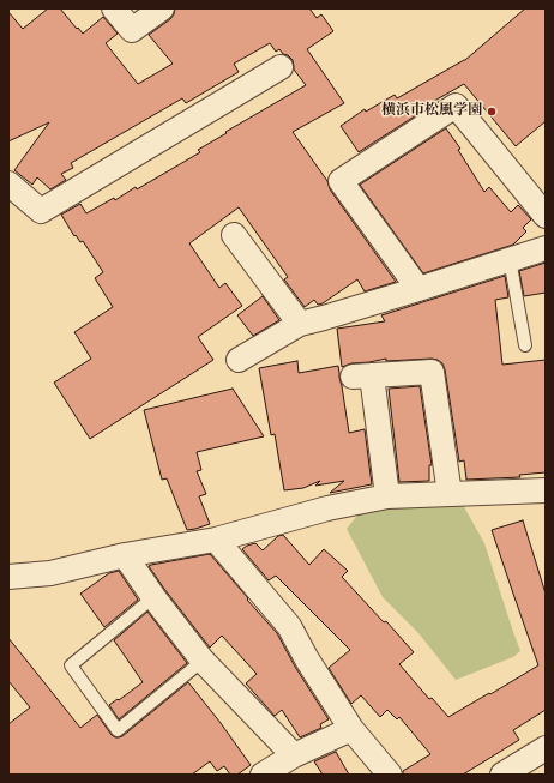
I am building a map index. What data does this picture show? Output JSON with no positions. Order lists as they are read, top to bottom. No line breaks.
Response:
{"places":["横浜市松風学園"]}
